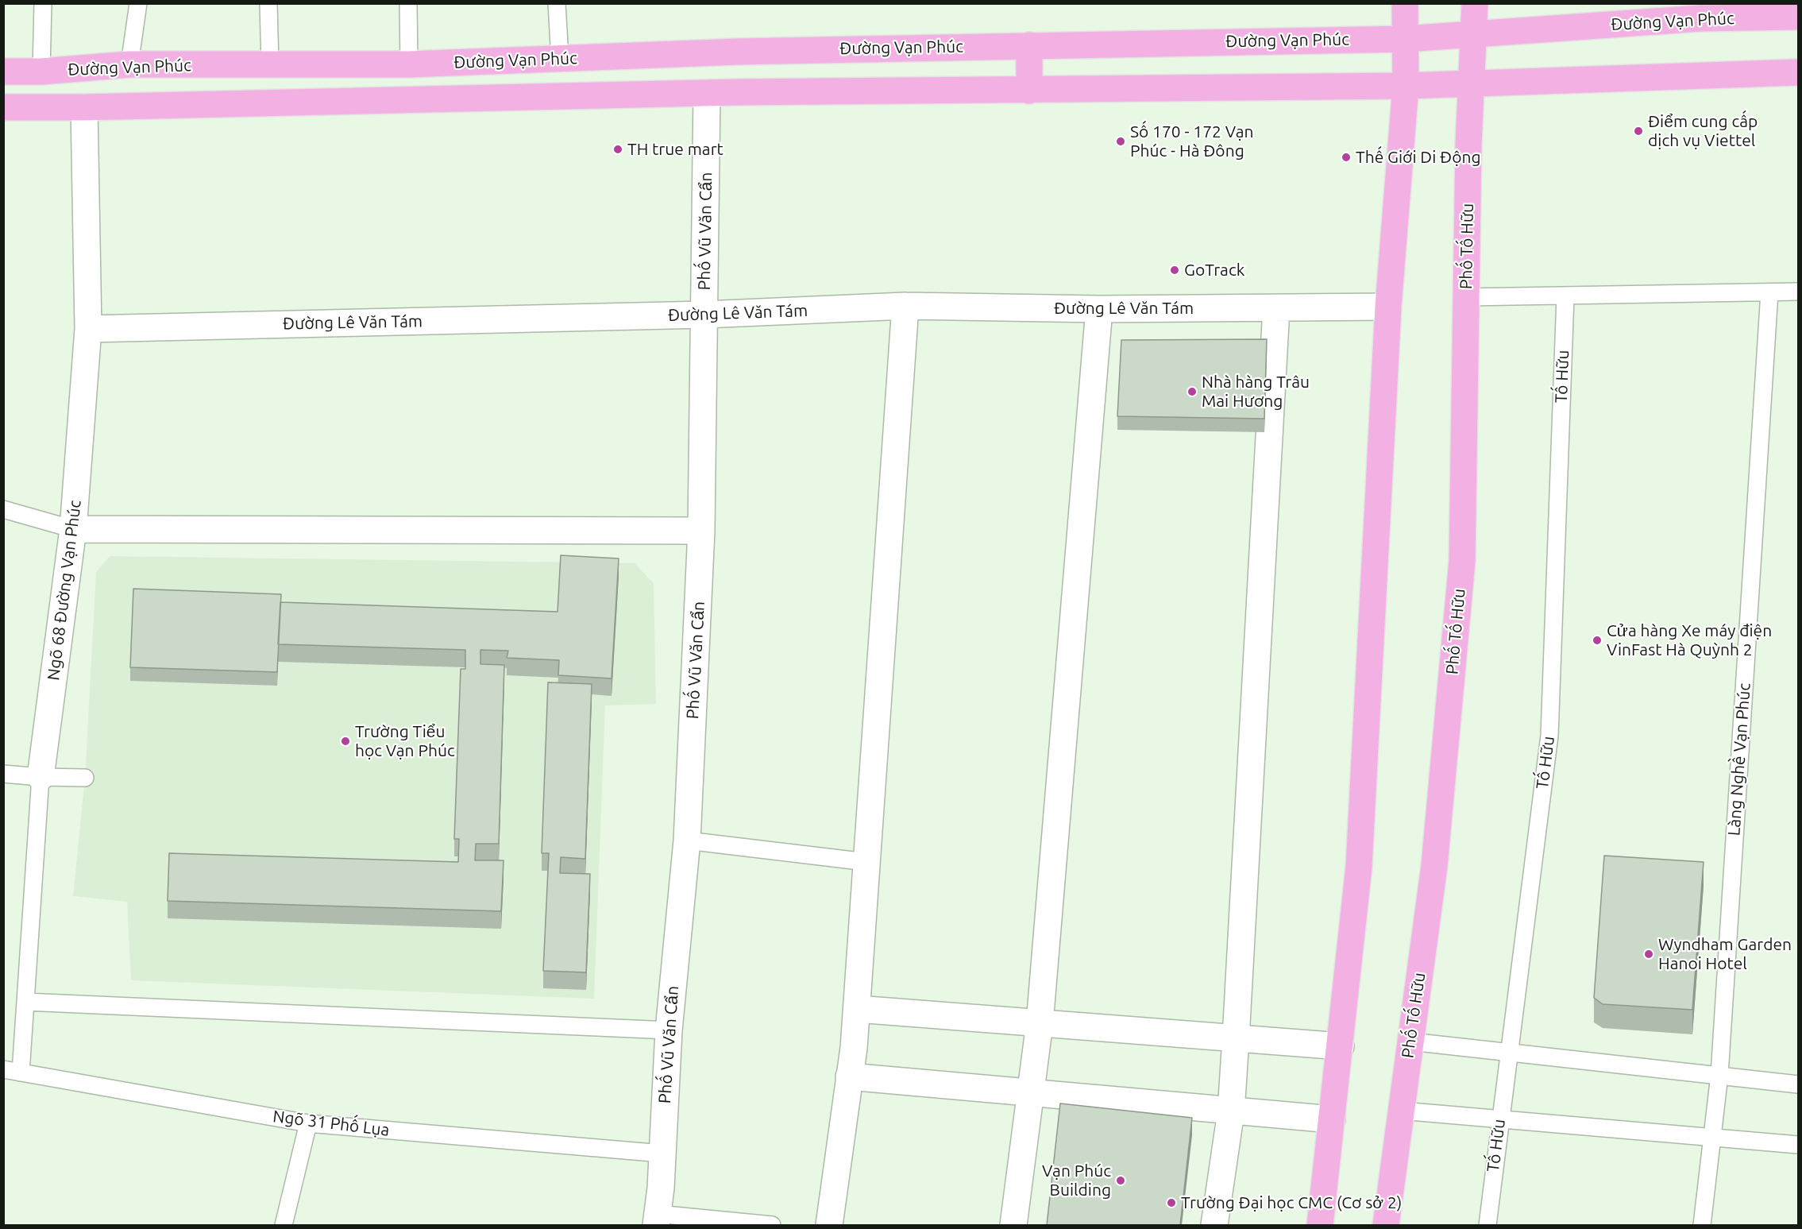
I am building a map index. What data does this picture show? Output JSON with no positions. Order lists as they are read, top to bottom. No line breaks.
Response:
{"streets":{"main road":["Đường Vạn Phúc","Phố Tố Hữu"],"street":["Phố Vũ Văn Cẩn","Đường Lê Văn Tám","Ngõ 68 Đường Vạn Phúc"],"lane":["Tố Hữu","Làng Nghề Vạn Phúc","Ngõ 31 Phố Lụa"]},"crossings":[["Đường Vạn Phúc","Phố Tố Hữu"],["Phố Vũ Văn Cẩn","Đường Lê Văn Tám"],["Phố Vũ Văn Cẩn","Ngõ 31 Phố Lụa"],["Đường Lê Văn Tám","Ngõ 68 Đường Vạn Phúc"],["Ngõ 68 Đường Vạn Phúc","Ngõ 31 Phố Lụa"]],"places":["Điểm cung cấp dịch vụ Viettel","Số 170 - 172 Vạn Phúc - Hà Đông","TH true mart","Thế Giới Di Động","GoTrack","Nhà hàng Trâu Mai Hương","Cửa hàng Xe máy điện VinFast Hà Quỳnh 2","Trường Tiểu học Vạn Phúc","Wyndham Garden Hanoi Hotel","Vạn Phúc Building","Trường Đại học CMC (Cơ sở 2)"]}
